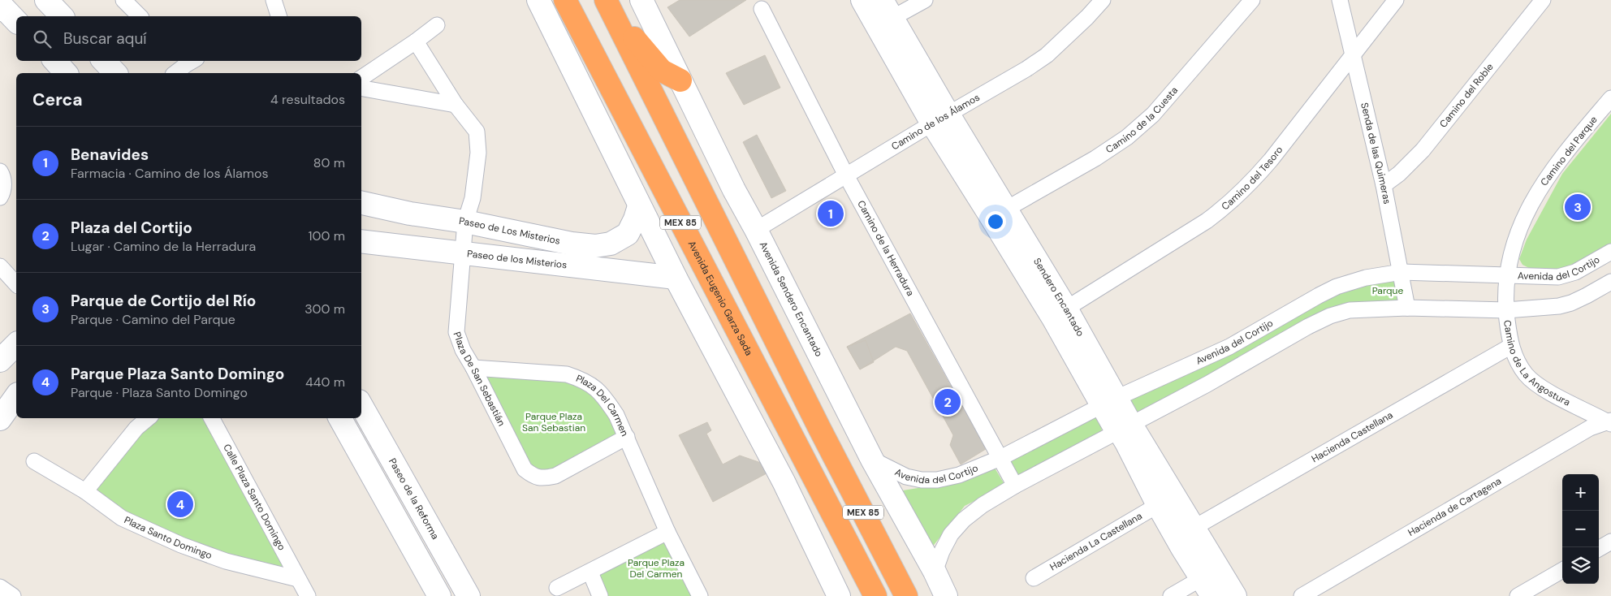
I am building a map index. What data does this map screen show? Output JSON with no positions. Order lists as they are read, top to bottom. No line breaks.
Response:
{"streets":{"highway":["MEX 85","Avenida Eugenio Garza Sada"],"street":["Camino del Roble","Camino de la Cuesta","Camino de los Álamos","Camino del Parque","Senda de las Quimeras","Camino del Tesoro","Paseo de Los Misterios","Camino de la Herradura","Paseo de los Misterios","Avenida del Cortijo","Sendero Encantado","Avenida Sendero Encantado","Camino de La Angostura","Plaza De San Sebastián","Plaza Del Carmen","Hacienda Castellana","Calle Plaza Santo Domingo","Paseo de la Reforma","Hacienda de Cartagena","Plaza Santo Domingo","Hacienda La Castellana"]},"crossings":[["Camino del Roble","Senda de las Quimeras"],["Camino de la Cuesta","Sendero Encantado"],["Camino de los Álamos","Camino de la Herradura"],["Camino de los Álamos","Sendero Encantado"],["Camino de los Álamos","Avenida Sendero Encantado"],["Camino del Parque","Avenida del Cortijo"],["Camino del Parque","Camino de La Angostura"],["Senda de las Quimeras","Camino del Tesoro"],["Senda de las Quimeras","Avenida del Cortijo"],["Camino del Tesoro","Sendero Encantado"],["Paseo de Los Misterios","Plaza De San Sebastián"],["Camino de la Herradura","Avenida del Cortijo"],["Paseo de los Misterios","Plaza De San Sebastián"],["Avenida del Cortijo","Sendero Encantado"],["Avenida del Cortijo","Avenida Sendero Encantado"],["Avenida del Cortijo","Camino de La Angostura"],["Sendero Encantado","Hacienda Castellana"],["Sendero Encantado","Hacienda La Castellana"],["Camino de La Angostura","Hacienda Castellana"],["Camino de La Angostura","Hacienda de Cartagena"],["Plaza De San Sebastián","Plaza Del Carmen"],["Calle Plaza Santo Domingo","Plaza Santo Domingo"]],"parks":["Parque","Parque Plaza San Sebastian","Parque Plaza Del Carmen"],"page":{"search":"Buscar aquí","heading":["Cerca","4 resultados"],"list":[{"mark":"1","name":"Benavides","note":"Farmacia · Camino de los Álamos","value":"80 m"},{"mark":"2","name":"Plaza del Cortijo","note":"Lugar · Camino de la Herradura","value":"100 m"},{"mark":"3","name":"Parque de Cortijo del Río","note":"Parque · Camino del Parque","value":"300 m"},{"mark":"4","name":"Parque Plaza Santo Domingo","note":"Parque · Plaza Santo Domingo","value":"440 m"}],"pins":["3","1","2","4"],"map_buttons":["+","−"]}}
